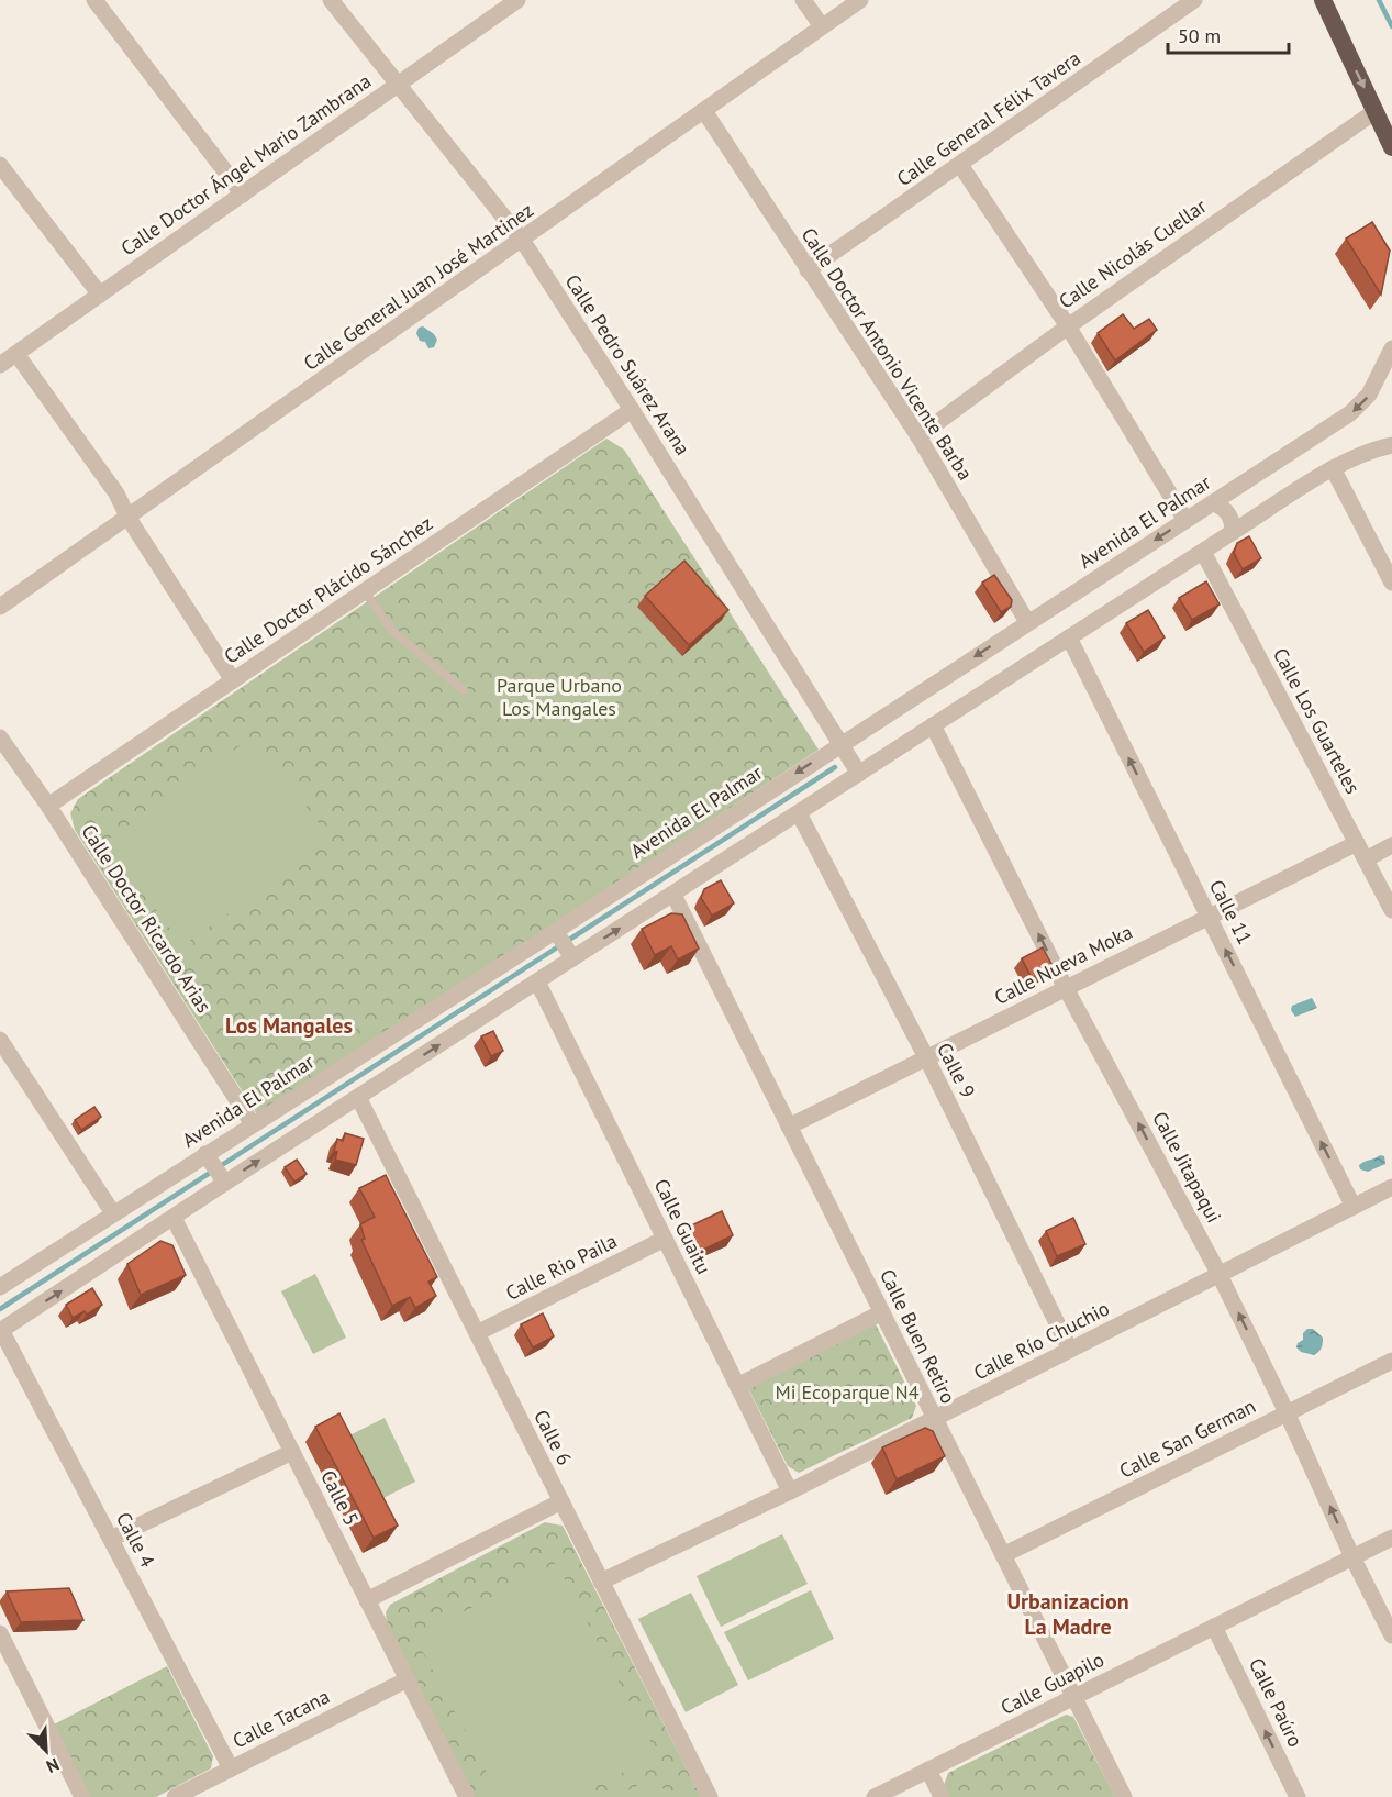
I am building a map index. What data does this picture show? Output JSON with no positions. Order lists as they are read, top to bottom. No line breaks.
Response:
{"streets":{"street":["Calle General Félix Tavera","Calle Doctor Ángel Mario Zambrana","Calle Nicolás Cuellar","Calle General Juan José Martinez","Calle Doctor Antonio Vicente Barba","Calle Pedro Suárez Arana","Avenida El Palmar","Calle Doctor Plácido Sánchez","Calle Los Guarteles","Calle 11","Calle Doctor Ricardo Arias","Calle Nueva Moka","Calle 9","Calle Jitapaqui","Calle Guaitu","Calle Rio Paila","Calle Buen Retiro","Calle Río Chuchio","Calle 6","Calle San German","Calle 5","Calle 4","Calle Guapilo","Calle Paúro","Calle Tacana"]},"crossings":[["Calle General Félix Tavera","Calle Doctor Antonio Vicente Barba"],["Calle Doctor Ángel Mario Zambrana","Calle Pedro Suárez Arana"],["Calle Nicolás Cuellar","Calle Doctor Antonio Vicente Barba"],["Calle General Juan José Martinez","Calle Doctor Antonio Vicente Barba"],["Calle General Juan José Martinez","Calle Pedro Suárez Arana"],["Calle Doctor Antonio Vicente Barba","Avenida El Palmar"],["Calle Pedro Suárez Arana","Avenida El Palmar"],["Calle Pedro Suárez Arana","Calle Doctor Plácido Sánchez"],["Avenida El Palmar","Calle Los Guarteles"],["Avenida El Palmar","Calle 11"],["Avenida El Palmar","Calle Doctor Ricardo Arias"],["Avenida El Palmar","Calle 9"],["Avenida El Palmar","Calle Jitapaqui"],["Avenida El Palmar","Calle Guaitu"],["Avenida El Palmar","Calle Buen Retiro"],["Avenida El Palmar","Calle 6"],["Avenida El Palmar","Calle 5"],["Avenida El Palmar","Calle 4"],["Calle Doctor Plácido Sánchez","Calle Doctor Ricardo Arias"],["Calle Los Guarteles","Calle Nueva Moka"],["Calle 11","Calle Nueva Moka"],["Calle 11","Calle Río Chuchio"],["Calle Nueva Moka","Calle 9"],["Calle Nueva Moka","Calle Jitapaqui"],["Calle Nueva Moka","Calle Buen Retiro"],["Calle 9","Calle Río Chuchio"],["Calle Jitapaqui","Calle Río Chuchio"],["Calle Jitapaqui","Calle San German"],["Calle Jitapaqui","Calle Guapilo"],["Calle Guaitu","Calle Rio Paila"],["Calle Guaitu","Calle Río Chuchio"],["Calle Rio Paila","Calle 6"],["Calle Buen Retiro","Calle Río Chuchio"],["Calle Buen Retiro","Calle San German"],["Calle Buen Retiro","Calle Guapilo"],["Calle Río Chuchio","Calle 6"],["Calle 5","Calle Tacana"],["Calle 4","Calle Tacana"],["Calle Guapilo","Calle Paúro"]],"one_way":["Calle 11","Calle Jitapaqui","Calle Paúro"],"districts":["Los Mangales","Urbanizacion La Madre"],"parks":["Parque Urbano Los Mangales","Mi Ecoparque N4"],"scale_bar":"50 m","north":"bottom right"}
